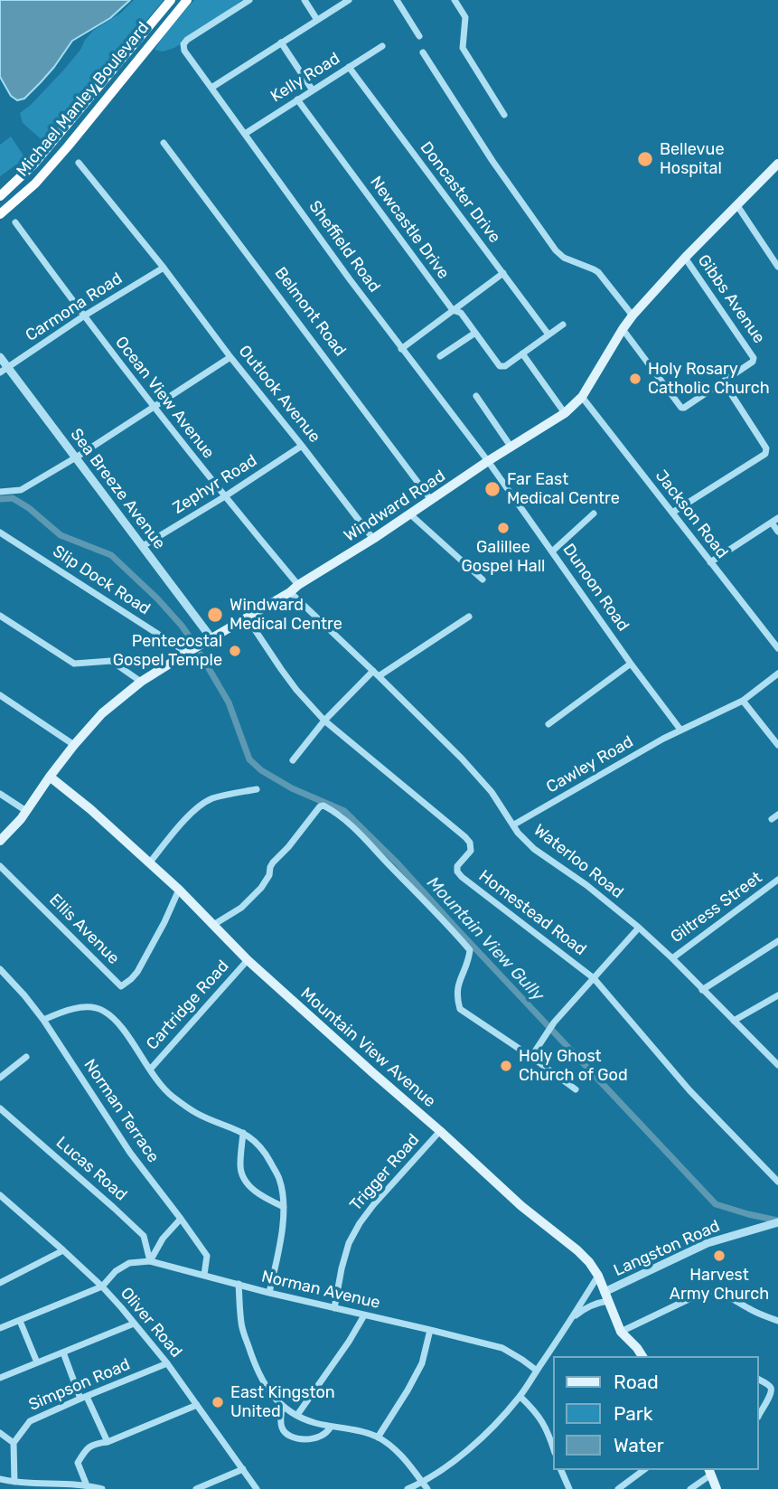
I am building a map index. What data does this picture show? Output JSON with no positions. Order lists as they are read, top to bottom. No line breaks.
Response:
{"streets":{"highway":["Michael Manley Boulevard"],"main road":["Windward Road","Mountain View Avenue"],"street":["Kelly Road","Doncaster Drive","Newcastle Drive","Sheffield Road","Gibbs Avenue","Carmona Road","Belmont Road","Outlook Avenue","Ocean View Avenue","Zephyr Road","Sea Breeze Avenue","Jackson Road","Slip Dock Road","Dunoon Road","Cawley Road","Waterloo Road","Giltress Street","Homestead Road","Ellis Avenue","Cartridge Road","Norman Terrace","Lucas Road","Trigger Road","Langston Road","Norman Avenue","Oliver Road","Simpson Road"]},"crossings":[["Kelly Road","Doncaster Drive"],["Kelly Road","Newcastle Drive"],["Kelly Road","Sheffield Road"],["Sheffield Road","Windward Road"],["Sheffield Road","Dunoon Road"],["Gibbs Avenue","Windward Road"],["Carmona Road","Outlook Avenue"],["Carmona Road","Ocean View Avenue"],["Carmona Road","Sea Breeze Avenue"],["Belmont Road","Windward Road"],["Outlook Avenue","Zephyr Road"],["Outlook Avenue","Windward Road"],["Ocean View Avenue","Zephyr Road"],["Ocean View Avenue","Windward Road"],["Zephyr Road","Sea Breeze Avenue"],["Sea Breeze Avenue","Windward Road"],["Windward Road","Jackson Road"],["Windward Road","Slip Dock Road"],["Windward Road","Dunoon Road"],["Windward Road","Waterloo Road"],["Windward Road","Homestead Road"],["Windward Road","Mountain View Avenue"],["Dunoon Road","Cawley Road"],["Cawley Road","Waterloo Road"],["Waterloo Road","Giltress Street"],["Ellis Avenue","Mountain View Avenue"],["Cartridge Road","Mountain View Avenue"],["Mountain View Avenue","Trigger Road"],["Mountain View Avenue","Langston Road"],["Norman Terrace","Norman Avenue"],["Lucas Road","Norman Avenue"],["Trigger Road","Norman Avenue"],["Norman Avenue","Oliver Road"],["Oliver Road","Simpson Road"]],"water":["Mountain View Gully"],"places":["Bellevue Hospital","Holy Rosary Catholic Church","Far East Medical Centre","Galillee Gospel Hall","Windward Medical Centre","Pentecostal Gospel Temple","Holy Ghost Church of God","Harvest Army Church","East Kingston United"],"legend":["Road","Park","Water"]}
